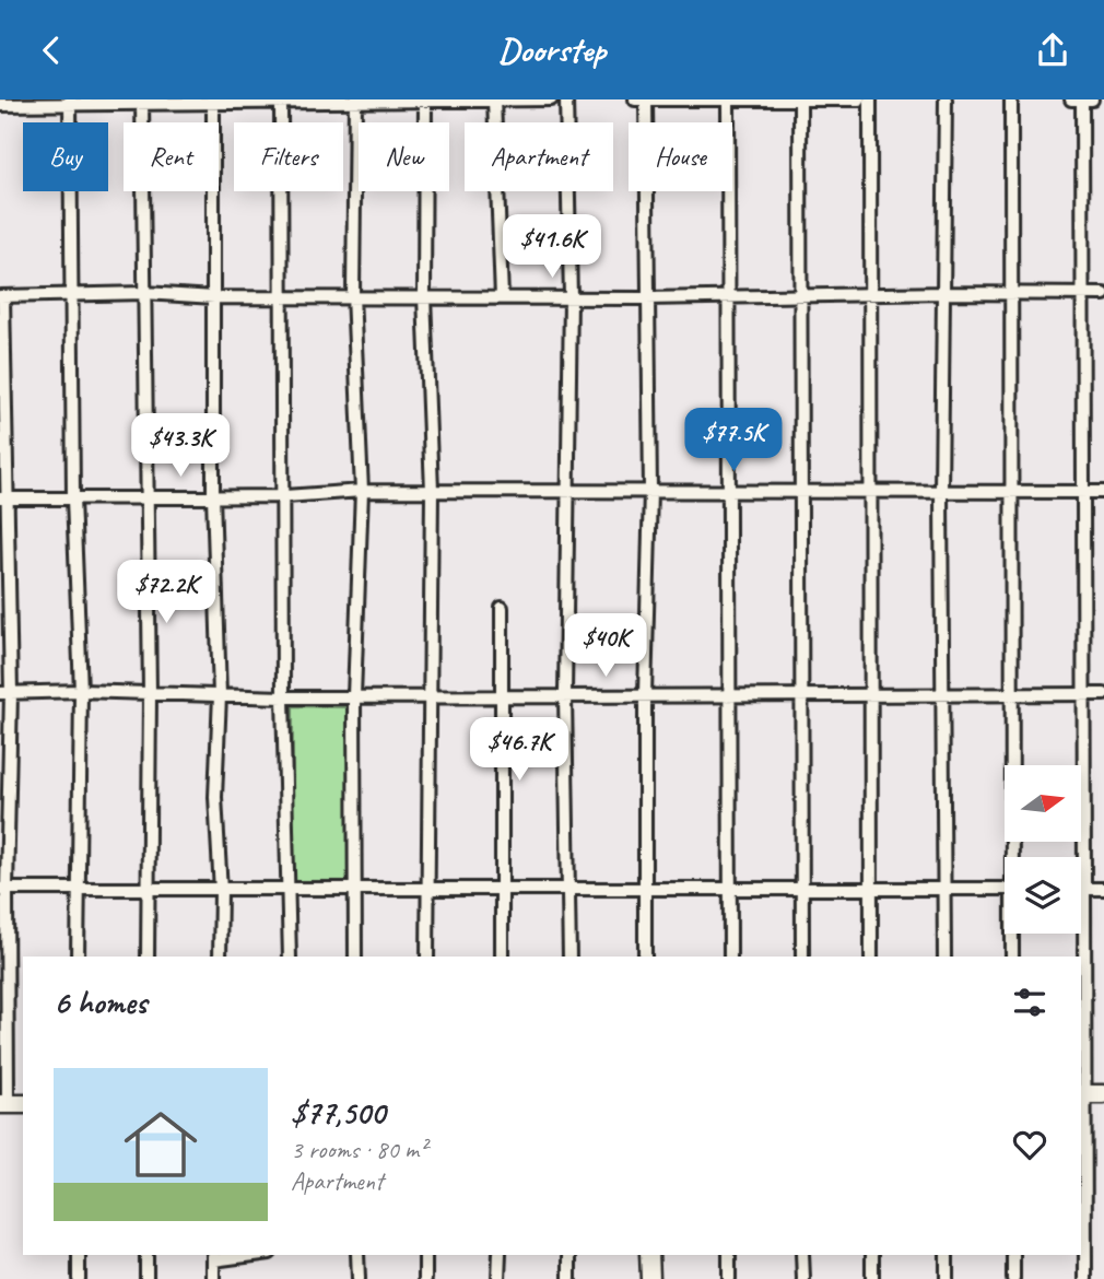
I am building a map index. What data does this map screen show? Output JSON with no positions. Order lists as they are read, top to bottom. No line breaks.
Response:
{"north":"right","page":{"header":"Doorstep","chip":["Buy","Rent","Filters","New","Apartment","House"],"price":["$41.6K","$77.5K","$43.3K","$72.2K","$40K","$46.7K"],"heading":"6 homes","list":[{"name":"$77,500","note":"3 rooms · 80 m² · Apartment"}]}}
